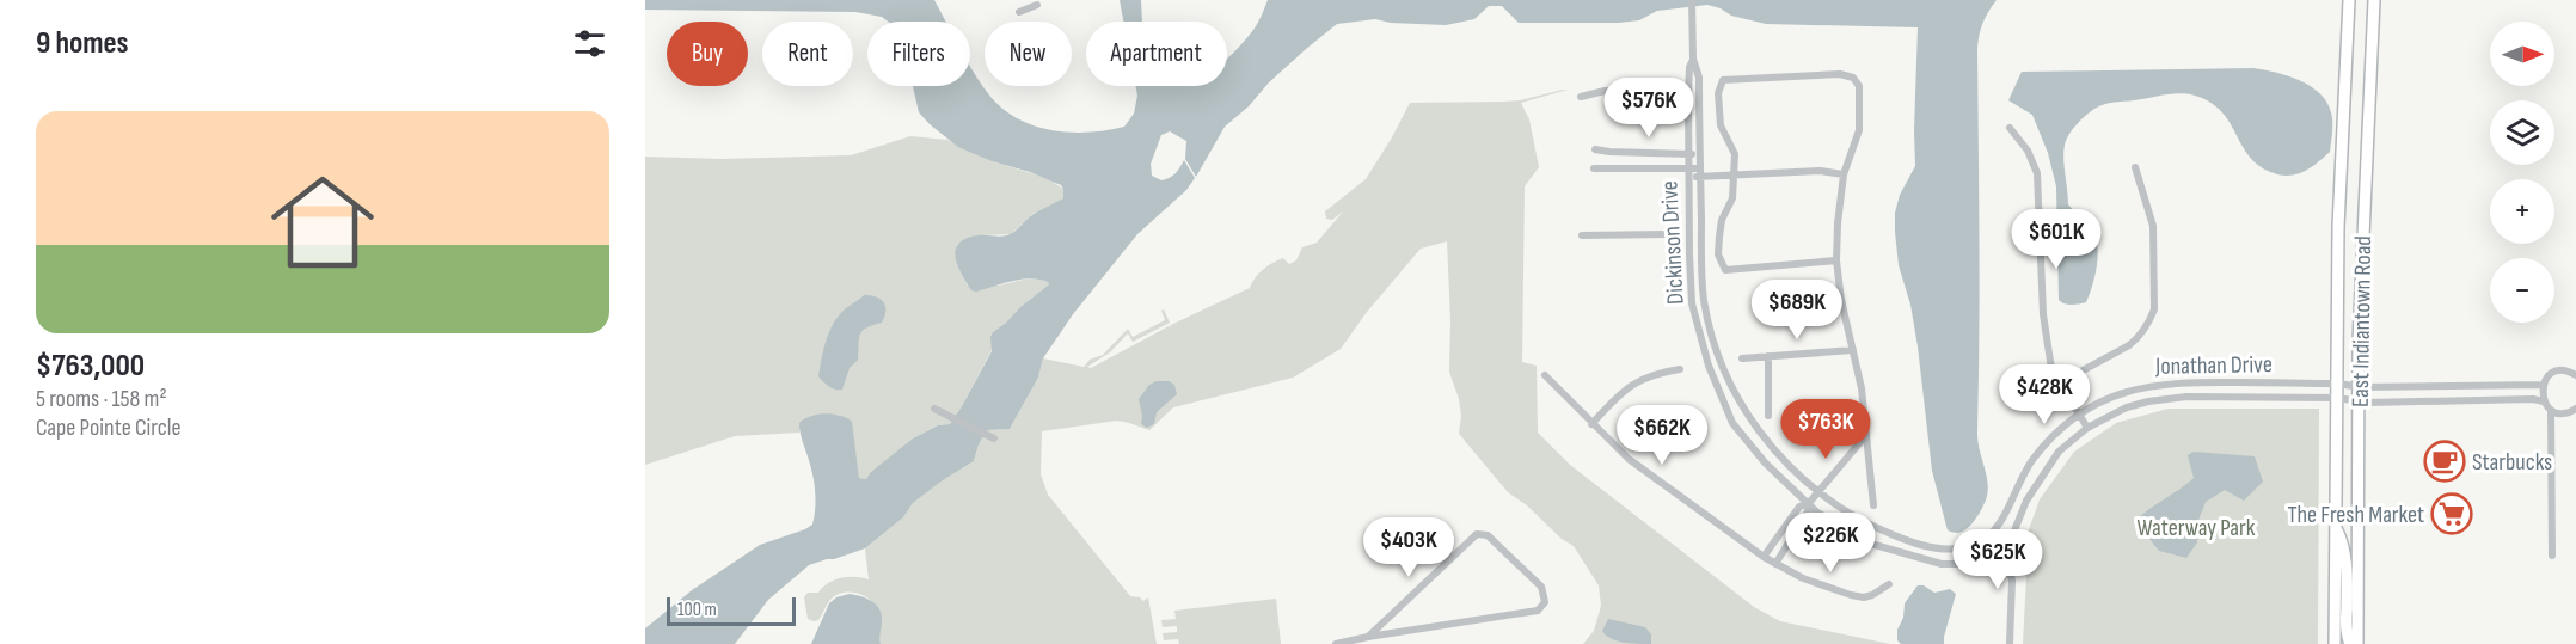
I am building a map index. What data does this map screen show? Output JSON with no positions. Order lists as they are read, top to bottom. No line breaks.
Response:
{"streets":{"main road":["East Indiantown Road"],"street":["Dickinson Drive","Jonathan Drive"]},"crossings":[["Dickinson Drive","Jonathan Drive"],["East Indiantown Road","Jonathan Drive"]],"parks":["Waterway Park"],"places":{"cafe":["Starbucks"],"supermarket":["The Fresh Market"]},"scale_bar":"100 m","north":"right","page":{"heading":"9 homes","map_buttons":["+","−"],"chip":["Buy","Rent","Filters","New","Apartment"],"price":["$576K","$601K","$689K","$428K","$763K","$662K","$226K","$403K","$625K"],"list":[{"name":"$763,000","note":"5 rooms · 158 m² · Cape Pointe Circle"}],"scale":"100 m"}}
